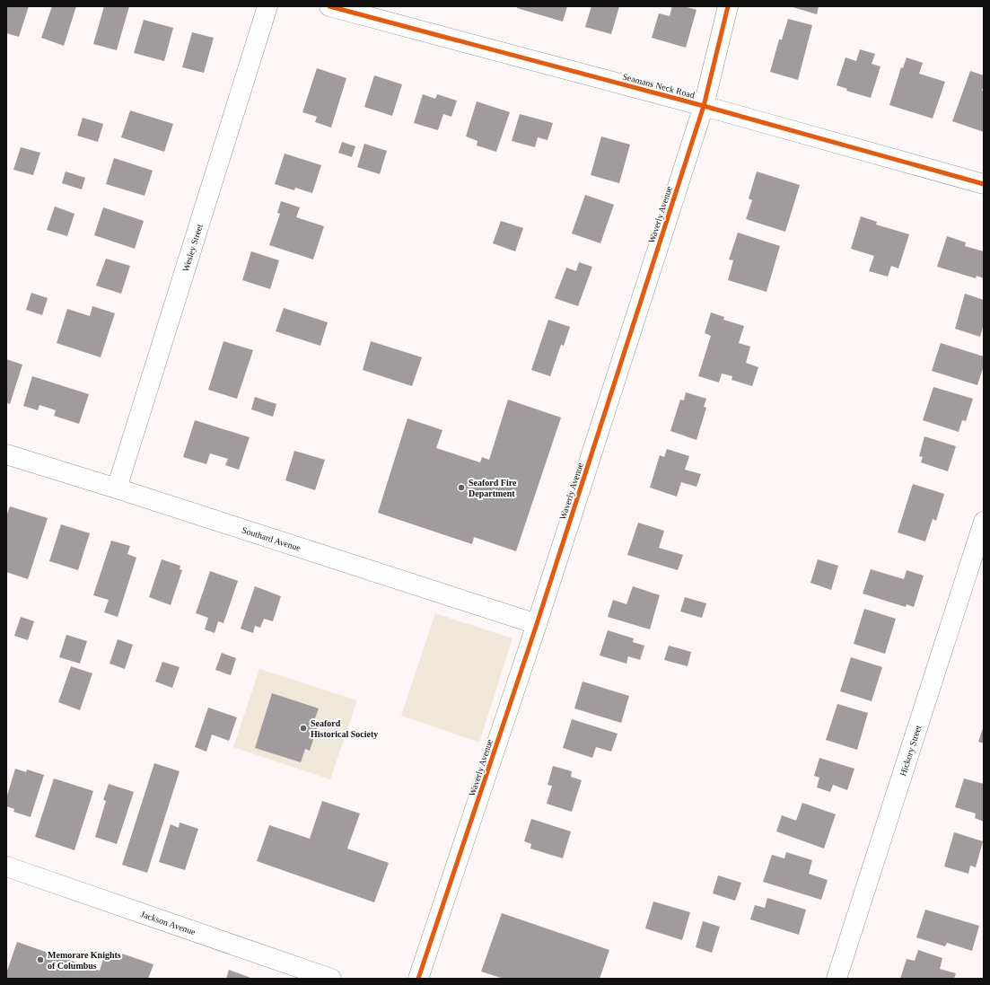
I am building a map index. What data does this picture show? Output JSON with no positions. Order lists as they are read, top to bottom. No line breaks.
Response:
{"streets":{"street":["Seamans Neck Road","Waverly Avenue","Wesley Street","Southard Avenue","Hickory Street","Jackson Avenue"]},"crossings":[["Seamans Neck Road","Waverly Avenue"],["Waverly Avenue","Southard Avenue"],["Wesley Street","Southard Avenue"]],"places":["Seaford Fire Department","Seaford Historical Society","Memorare Knights of Columbus"]}
